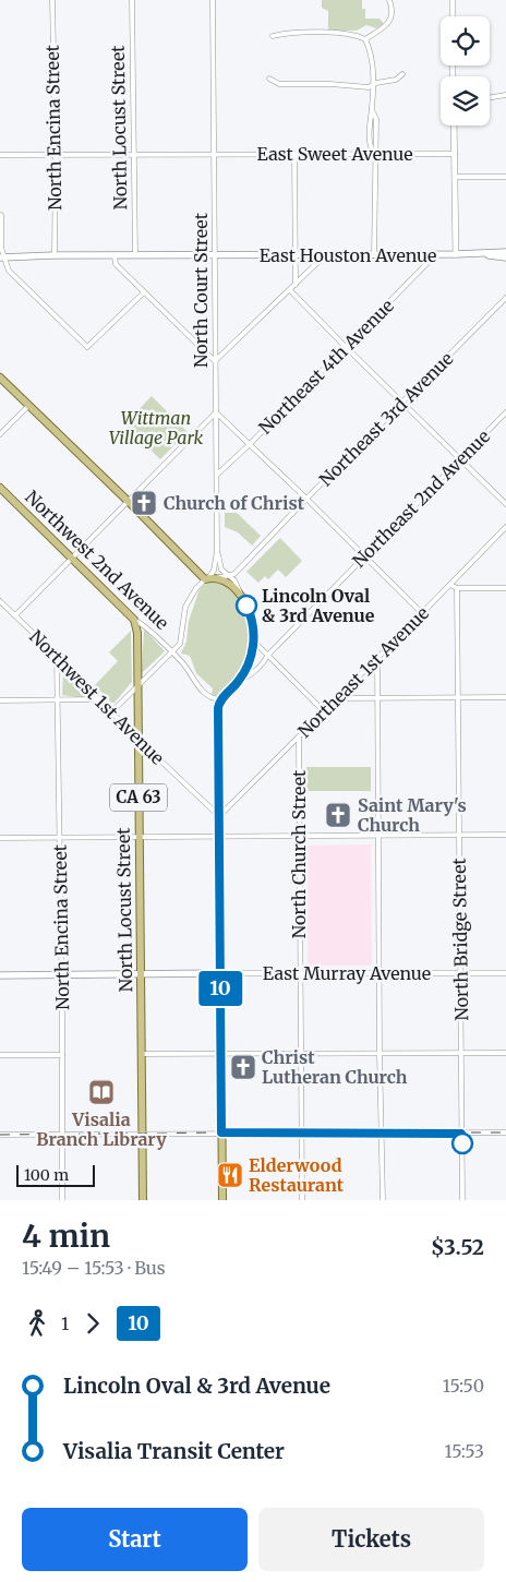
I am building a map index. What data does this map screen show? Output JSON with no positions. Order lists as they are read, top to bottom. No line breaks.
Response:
{"streets":{"main road":["North Locust Street","East Houston Avenue","Northwest 2nd Avenue","CA 63"],"street":["North Encina Street","East Sweet Avenue","North Court Street","Northeast 4th Avenue","Northeast 3rd Avenue","Northeast 2nd Avenue","Northeast 1st Avenue","Northwest 1st Avenue","North Church Street","North Bridge Street","East Murray Avenue"]},"crossings":[["North Encina Street","East Sweet Avenue"],["North Encina Street","East Houston Avenue"],["North Encina Street","Northwest 1st Avenue"],["North Locust Street","East Sweet Avenue"],["North Locust Street","East Houston Avenue"],["North Locust Street","Northwest 2nd Avenue"],["North Locust Street","Northwest 1st Avenue"],["East Sweet Avenue","North Court Street"],["East Houston Avenue","North Court Street"],["East Houston Avenue","Northeast 4th Avenue"],["North Court Street","Northeast 4th Avenue"],["North Court Street","Northeast 2nd Avenue"],["North Court Street","Northwest 2nd Avenue"],["Northeast 2nd Avenue","Northwest 2nd Avenue"],["Northeast 1st Avenue","Northwest 1st Avenue"],["Northeast 1st Avenue","North Church Street"],["North Church Street","East Murray Avenue"],["North Bridge Street","East Murray Avenue"]],"parks":["Wittman Village Park"],"places":{"church":["Church of Christ","Saint Mary's Church","Christ Lutheran Church"],"other":["Lincoln Oval & 3rd Avenue"],"library":["Visalia Branch Library"],"restaurant":["Elderwood Restaurant"]},"lines":["bus line 10"],"scale_bar":"100 m","page":{"on_map":"10","scale":"100 m","heading":["4 min","15:49 – 15:53 · Bus","$3.52"],"legs":["1","10"],"list":[{"name":"Lincoln Oval & 3rd Avenue","value":"15:50"},{"name":"Visalia Transit Center","value":"15:53"}],"buttons":["Start","Tickets"]}}
